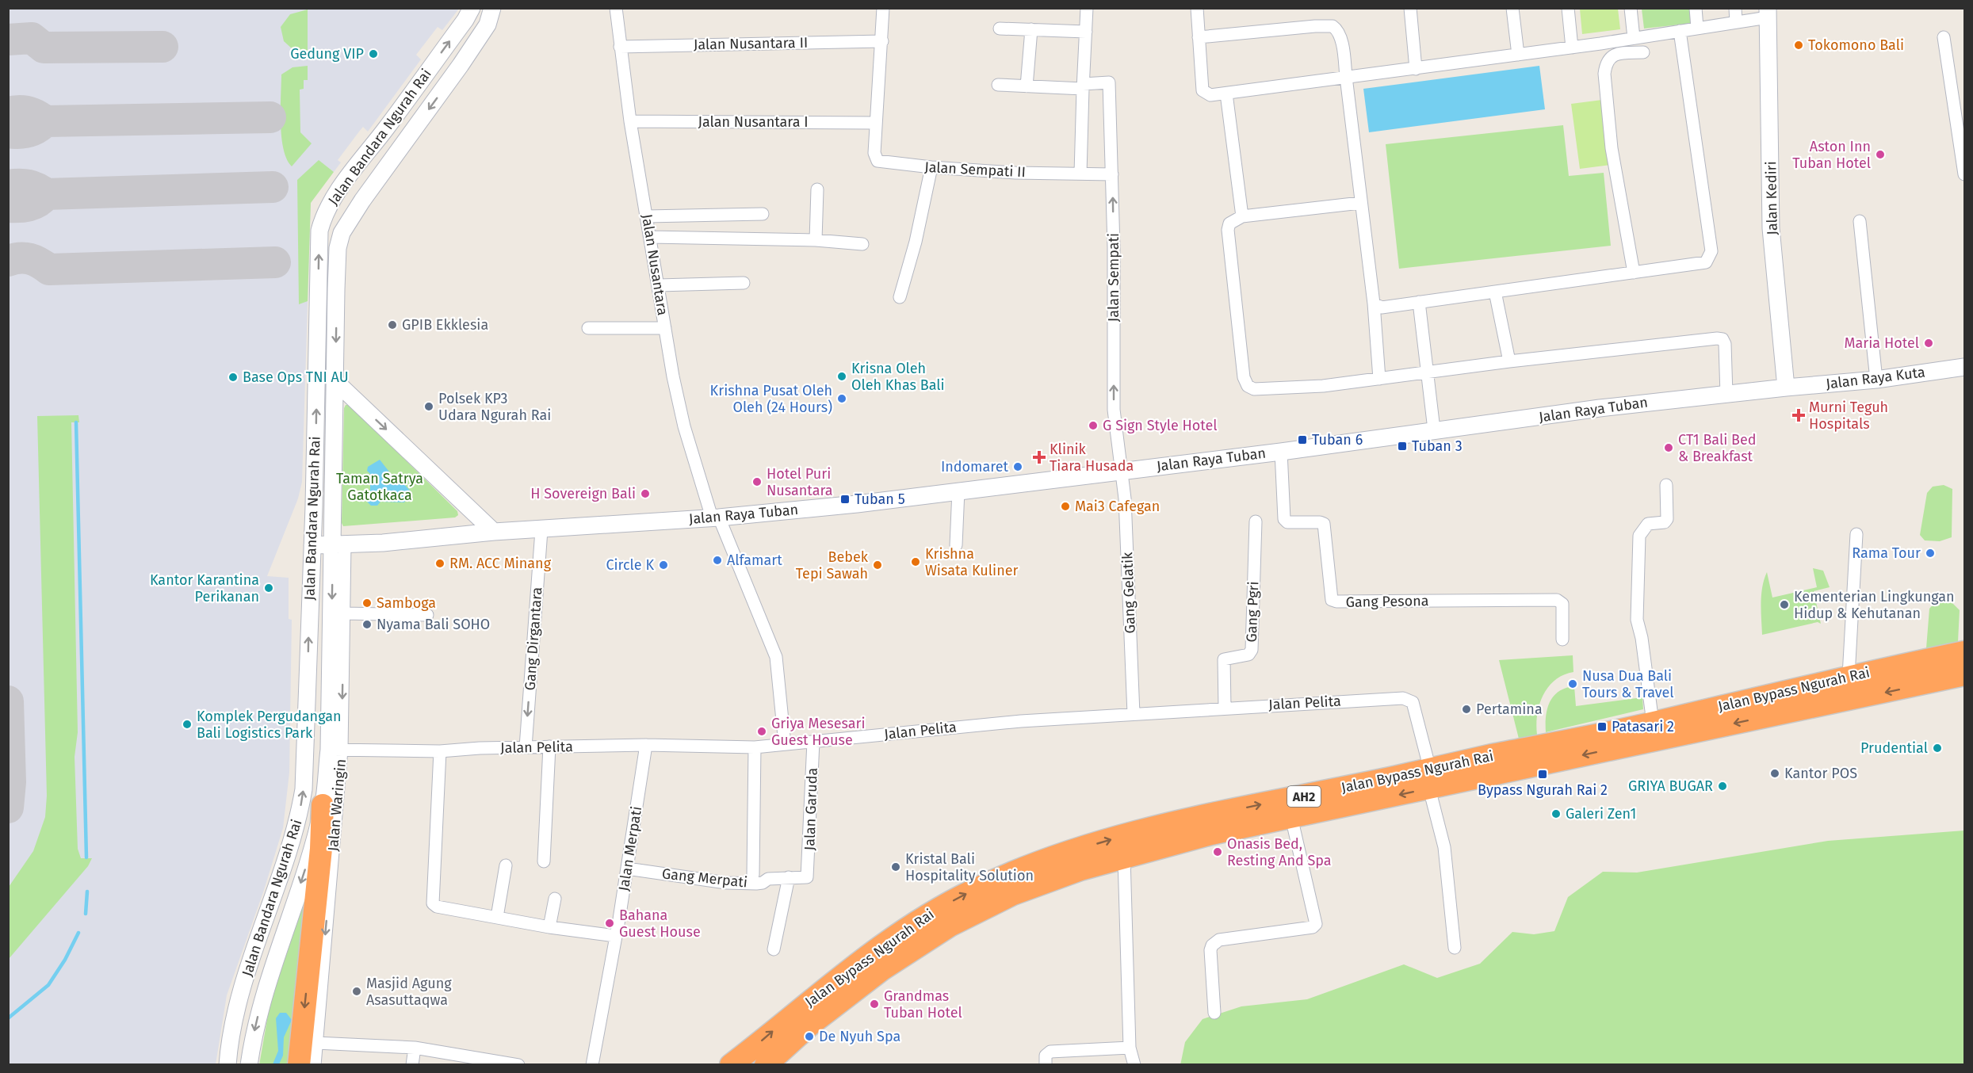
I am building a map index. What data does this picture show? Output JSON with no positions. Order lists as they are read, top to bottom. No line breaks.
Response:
{"streets":{"highway":["Jalan Bypass Ngurah Rai","AH2"],"main road":["Jalan Bandara Ngurah Rai","Jalan Kediri","Jalan Raya Kuta","Jalan Raya Tuban"],"street":["Jalan Nusantara II","Jalan Nusantara I","Jalan Sempati II","Jalan Nusantara","Jalan Sempati","Gang Gelatik","Gang Pesona","Gang Pgri","Gang Dirgantara","Jalan Pelita","Jalan Waringin","Jalan Garuda","Jalan Merpati","Gang Merpati"]},"crossings":[["Jalan Nusantara II","Jalan Nusantara"],["Jalan Nusantara I","Jalan Sempati II"],["Jalan Nusantara I","Jalan Nusantara"],["Jalan Bandara Ngurah Rai","Jalan Raya Tuban"],["Jalan Bandara Ngurah Rai","Jalan Pelita"],["Jalan Bandara Ngurah Rai","Jalan Waringin"],["Jalan Sempati II","Jalan Sempati"],["Jalan Kediri","Jalan Raya Kuta"],["Jalan Kediri","Jalan Raya Tuban"],["Jalan Nusantara","Jalan Raya Tuban"],["Jalan Nusantara","Jalan Pelita"],["Jalan Sempati","Jalan Raya Tuban"],["Jalan Sempati","Gang Gelatik"],["Jalan Raya Kuta","Jalan Raya Tuban"],["Jalan Raya Tuban","Gang Gelatik"],["Jalan Raya Tuban","Gang Pesona"],["Jalan Raya Tuban","Gang Dirgantara"],["Jalan Raya Tuban","Jalan Waringin"],["Gang Gelatik","Jalan Pelita"],["Gang Pgri","Jalan Pelita"],["Gang Dirgantara","Jalan Pelita"],["Jalan Bypass Ngurah Rai","Jalan Pelita"],["Jalan Pelita","Jalan Waringin"],["Jalan Pelita","Jalan Garuda"],["Jalan Pelita","Jalan Merpati"],["Jalan Garuda","Gang Merpati"],["Jalan Merpati","Gang Merpati"]],"one_way":["Jalan Sempati","Gang Dirgantara","Jalan Waringin"],"parks":["Taman Satrya Gatotkaca"],"places":{"other":["Tokomono Bali","Gedung VIP","Aston Inn Tuban Hotel","GPIB Ekklesia","Maria Hotel","Krisna Oleh Oleh Khas Bali","Base Ops TNI AU","Krishna Pusat Oleh Oleh (24 Hours)","Polsek KP3 Udara Ngurah Rai","G Sign Style Hotel","CT1 Bali Bed & Breakfast","Indomaret","Hotel Puri Nusantara","H Sovereign Bali","Mai3 Cafegan","Rama Tour","Alfamart","Krishna Wisata Kuliner","RM. ACC Minang","Circle K","Bebek Tepi Sawah","Kantor Karantina Perikanan","Samboga","Kementerian Lingkungan Hidup & Kehutanan","Nyama Bali SOHO","Nusa Dua Bali Tours & Travel","Pertamina","Komplek Pergudangan Bali Logistics Park","Griya Mesesari Guest House","Prudential","Kantor POS","GRIYA BUGAR","Galeri Zen1","Onasis Bed, Resting And Spa","Kristal Bali Hospitality Solution","Bahana Guest House","Masjid Agung Asasuttaqwa","Grandmas Tuban Hotel","De Nyuh Spa"],"health":["Murni Teguh Hospitals","Klinik Tiara Husada"],"transit":["Tuban 6","Tuban 3","Tuban 5","Patasari 2","Bypass Ngurah Rai 2"]}}
